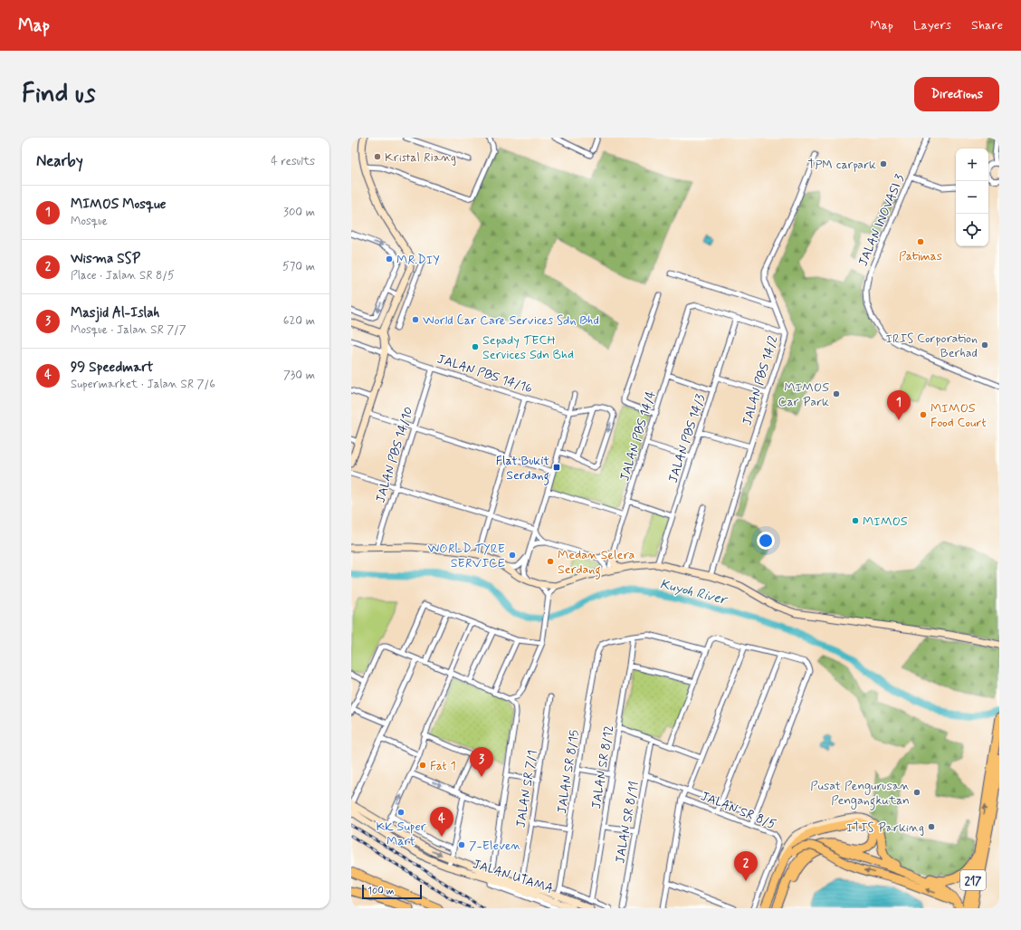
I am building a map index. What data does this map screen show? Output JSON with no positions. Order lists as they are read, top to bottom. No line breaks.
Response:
{"streets":{"highway":["217"],"street":["JALAN INOVASI 3","JALAN PBS 14/16","JALAN PBS 14/2","JALAN PBS 14/4","JALAN PBS 14/3","JALAN PBS 14/10","JALAN SR 8/12","JALAN SR 8/15","JALAN SR 7/1","JALAN SR 8/5","JALAN SR 8/11","JALAN UTAMA"]},"crossings":[["JALAN PBS 14/16","JALAN PBS 14/10"],["JALAN PBS 14/4","JALAN PBS 14/3"],["JALAN SR 8/12","JALAN SR 8/15"],["JALAN SR 8/15","JALAN UTAMA"],["JALAN SR 7/1","JALAN UTAMA"],["JALAN SR 8/5","JALAN SR 8/11"]],"water":["Kuyoh River"],"places":{"other":["Kristal Riang","TPM carpark","Patimas","MR.DIY","World Car Care Services Sdn Bhd","IRIS Corporation Berhad","Sepady TECH Services Sdn Bhd","MIMOS Car Park","MIMOS Food Court","MIMOS","WORLD TYRE SERVICE","Medan Selera Serdang","Fat 1","Pusat Pengurusan Pengangkutan","KK Super Mart","ITIS Parking","7-Eleven"],"transit":["Flat Bukit Serdang"]},"scale_bar":"100 m","page":{"header":"Map","nav":["Map","Layers","Share"],"buttons":"Directions","title":"Find us","heading":["Nearby","4 results"],"map_buttons":["+","−"],"list":[{"mark":"1","name":"MIMOS Mosque","note":"Mosque","value":"300 m"},{"mark":"2","name":"Wisma SSP","note":"Place · Jalan SR 8/5","value":"570 m"},{"mark":"3","name":"Masjid Al-Islah","note":"Mosque · Jalan SR 7/7","value":"620 m"},{"mark":"4","name":"99 Speedmart","note":"Supermarket · Jalan SR 7/6","value":"730 m"}],"pins":["1","3","4","2"],"scale":"100 m"}}
